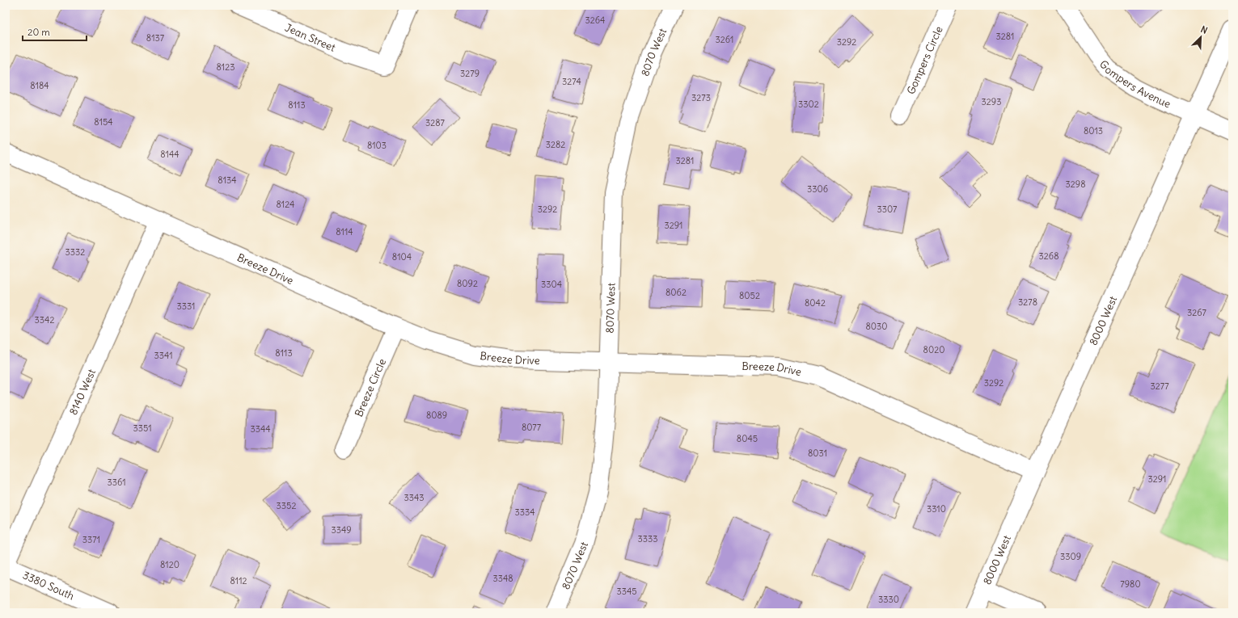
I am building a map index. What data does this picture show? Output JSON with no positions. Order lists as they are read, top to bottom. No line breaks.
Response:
{"streets":{"street":["Jean Street","8070 West","Gompers Circle","Gompers Avenue","Breeze Drive","8000 West","Breeze Circle","8140 West","3380 South"]},"crossings":[["8070 West","Breeze Drive"],["Gompers Avenue","8000 West"],["Breeze Drive","8000 West"],["Breeze Drive","Breeze Circle"],["Breeze Drive","8140 West"]],"house_numbers":["3264","3281","8137","3261","3292","8123","3279","3274","8184","3273","3293","3302","8113","8154","3287","8013","3282","8103","8144","3281","8134","3298","3306","8124","3292","3307","3291","8114","3332","3268","8104","8092","3304","8062","8052","3278","8042","3331","3267","3342","8030","8020","8113","3341","3292","3277","8089","8077","3351","3344","8045","8031","3291","3361","3343","3352","3310","3334","3349","3333","3371","3309","8120","3348","8112","7980","3345","3330"],"scale_bar":"20 m","north":"top right"}
